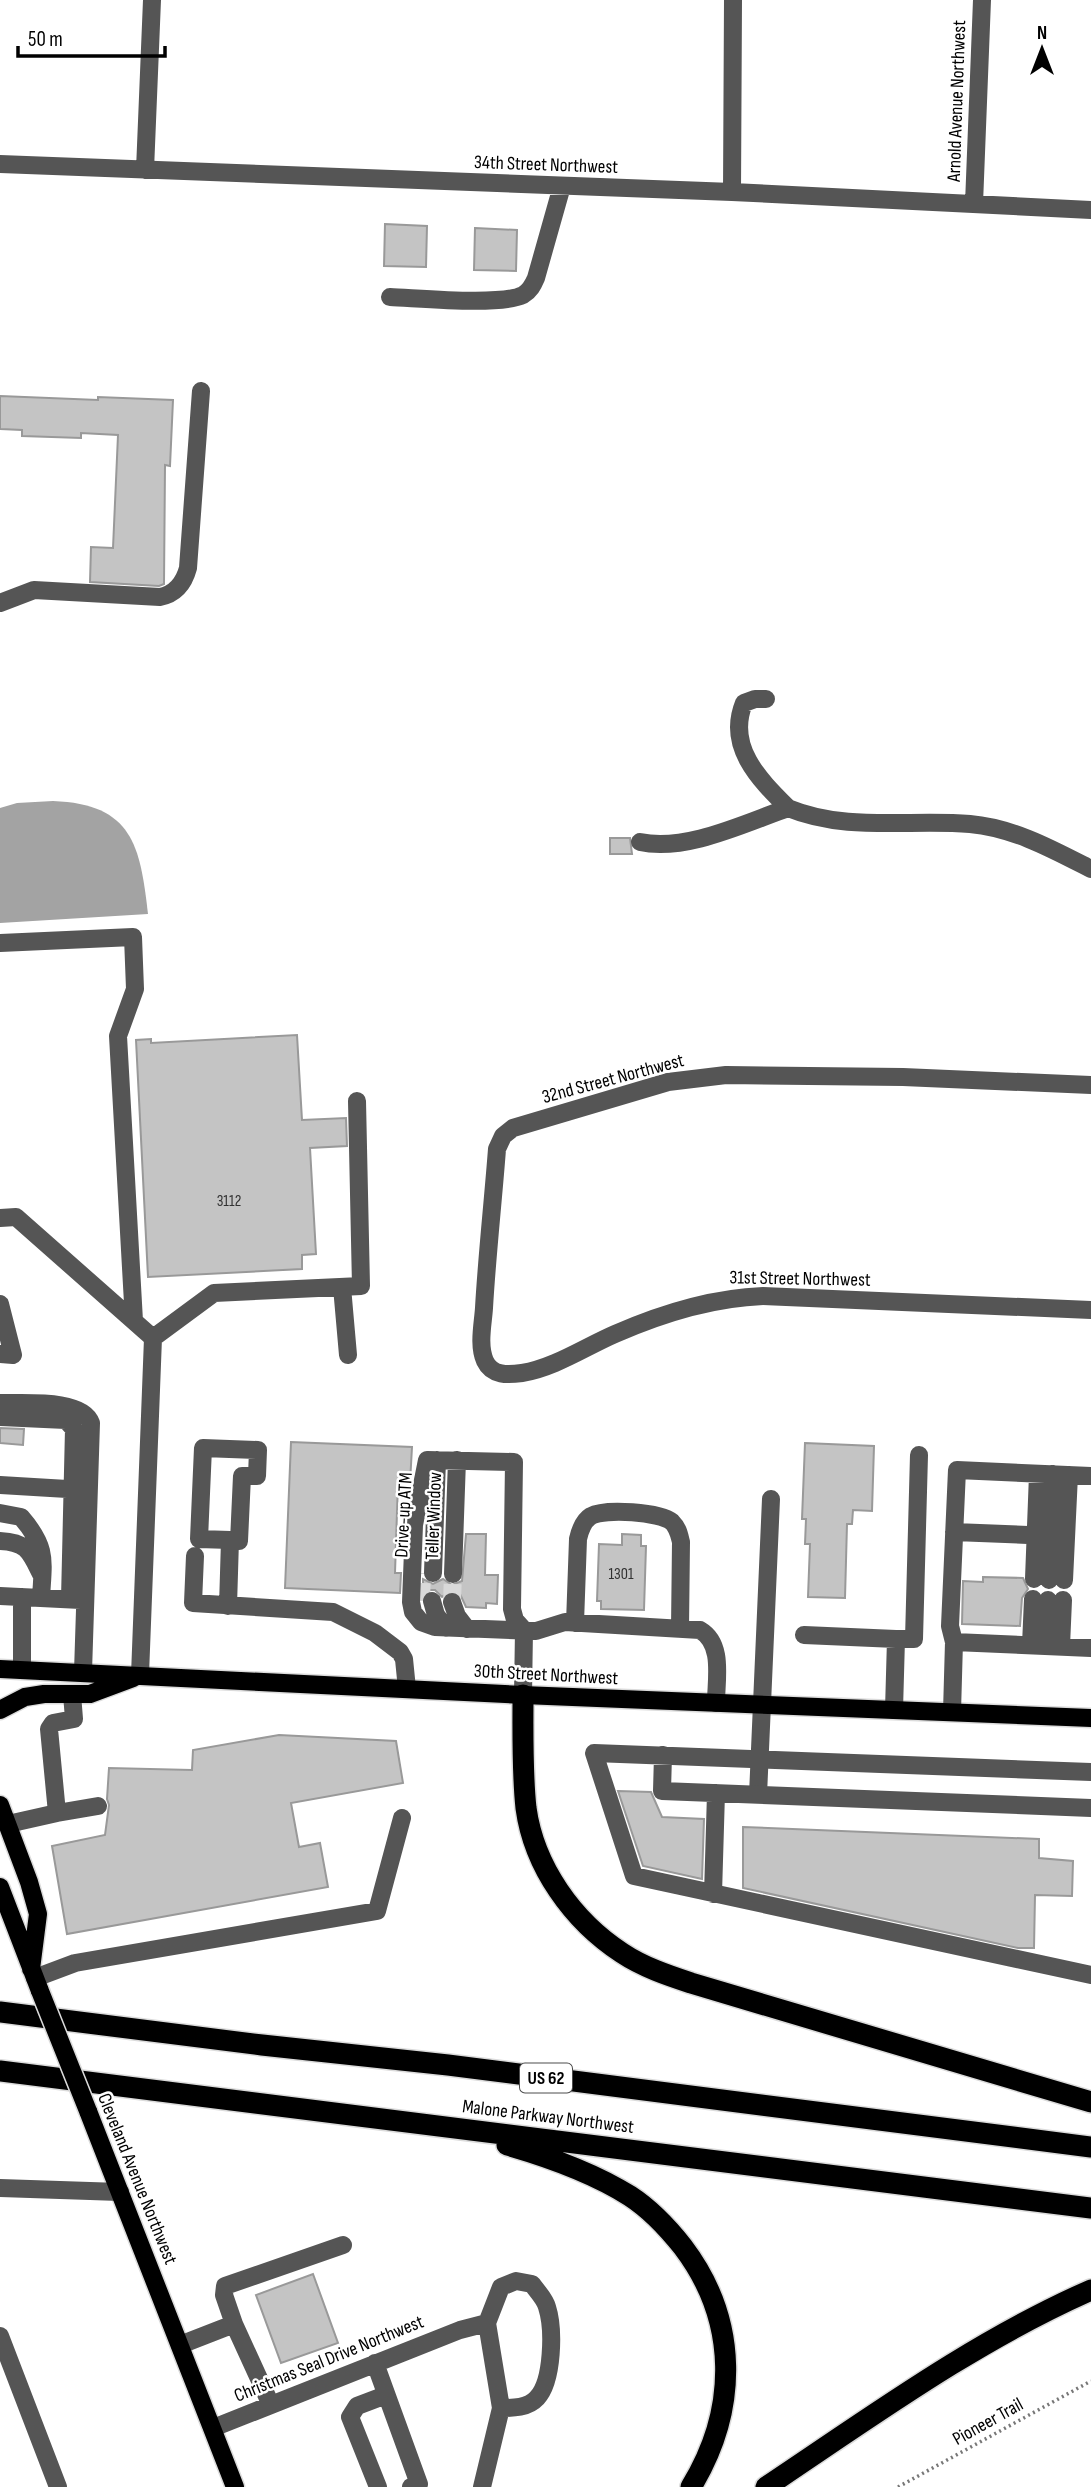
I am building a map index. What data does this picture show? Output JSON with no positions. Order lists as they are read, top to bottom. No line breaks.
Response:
{"streets":{"highway":["US 62","Malone Parkway Northwest"],"main road":["30th Street Northwest","Cleveland Avenue Northwest"],"street":["Arnold Avenue Northwest","34th Street Northwest","32nd Street Northwest","31st Street Northwest","Drive-up ATM","Teller Window","Christmas Seal Drive Northwest"],"path":["Pioneer Trail"]},"crossings":[["Arnold Avenue Northwest","34th Street Northwest"],["32nd Street Northwest","31st Street Northwest"],["Drive-up ATM","Teller Window"],["Cleveland Avenue Northwest","Christmas Seal Drive Northwest"]],"house_numbers":["3112","1301"],"scale_bar":"50 m","north":"top"}
